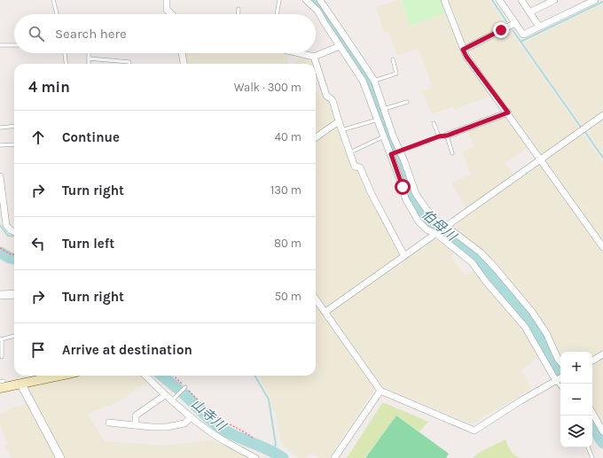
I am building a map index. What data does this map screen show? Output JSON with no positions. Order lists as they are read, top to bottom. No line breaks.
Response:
{"water":["伯母川","山寺川"],"page":{"search":"Search here","heading":["4 min","Walk · 300 m"],"list":[["Continue","40 m"],["Turn right","130 m"],["Turn left","80 m"],["Turn right","50 m"],"Arrive at destination"],"map_buttons":["+","−"]}}
